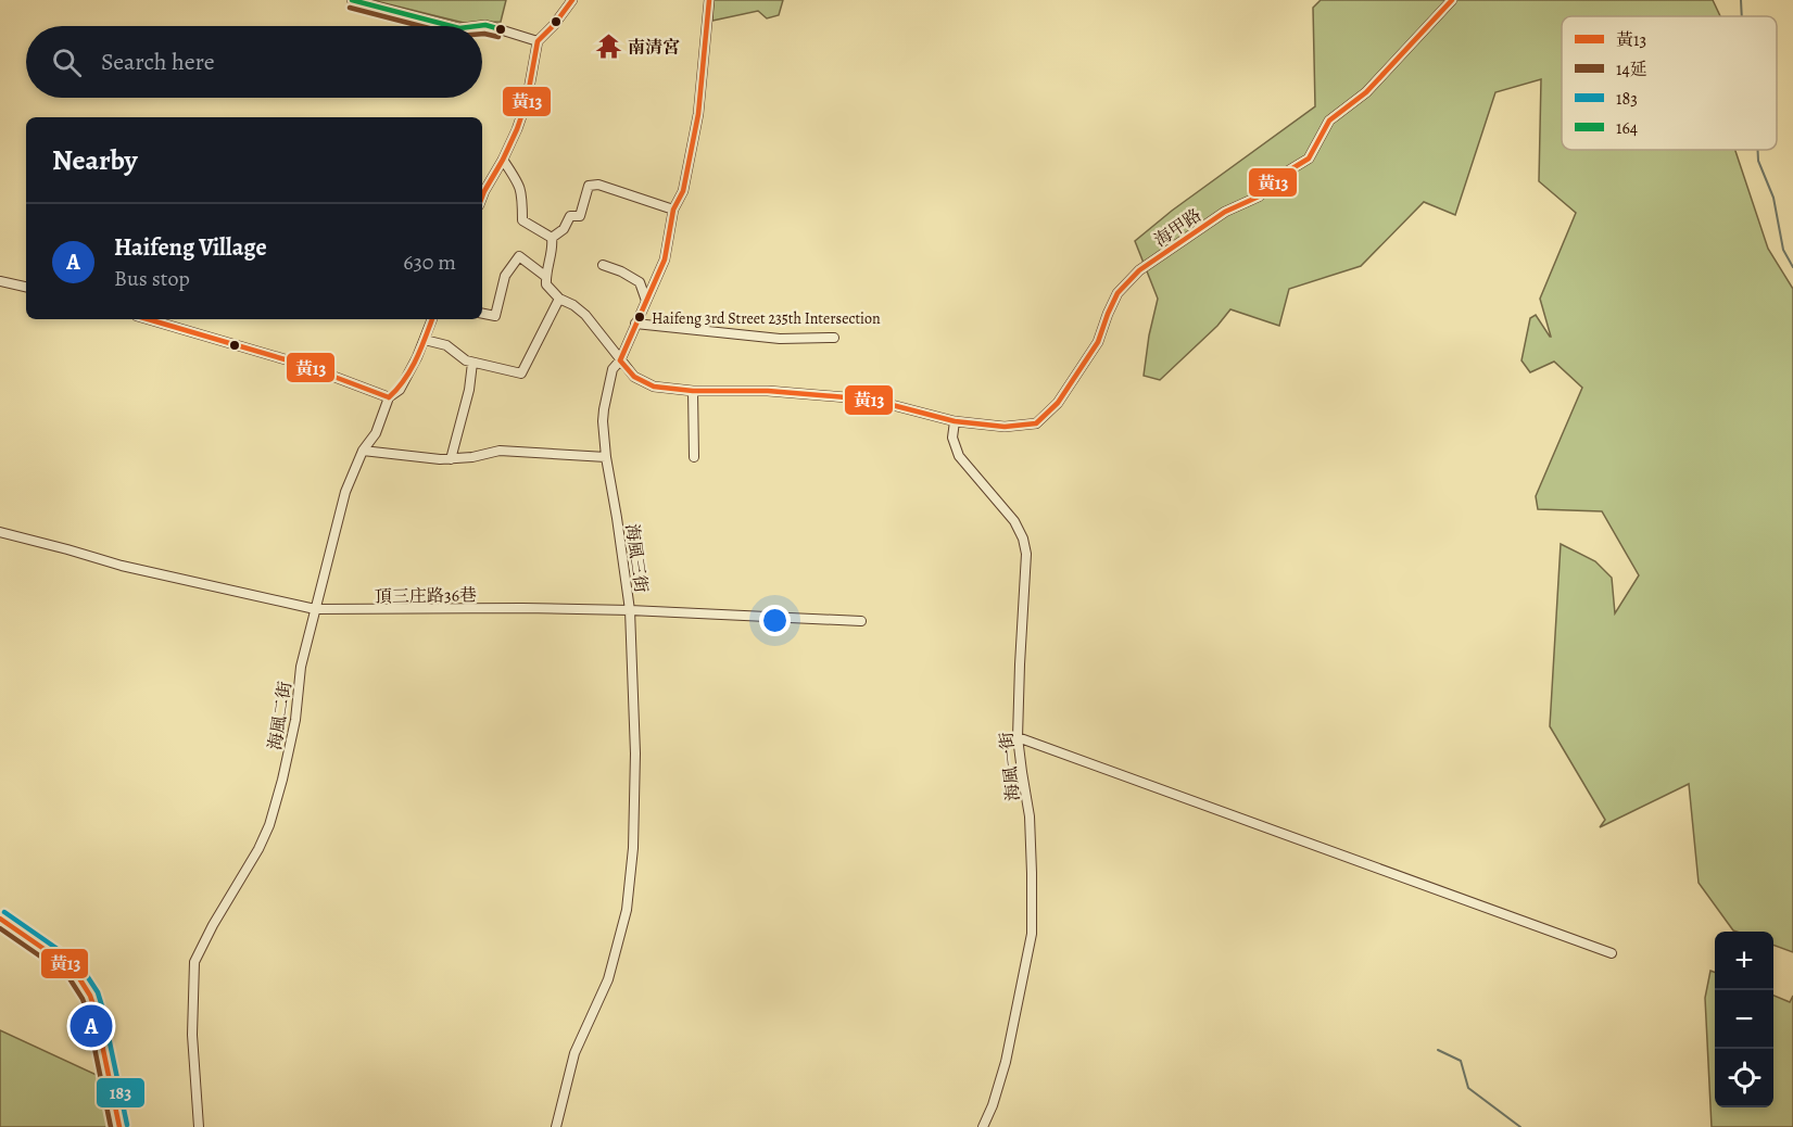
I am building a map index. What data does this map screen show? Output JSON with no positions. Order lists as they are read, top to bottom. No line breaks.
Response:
{"streets":{"street":["海甲路","海風三街","頂三庄路36巷","海風二街","海風一街"]},"crossings":[["海甲路","海風三街"],["海甲路","海風一街"],["海風三街","頂三庄路36巷"],["頂三庄路36巷","海風二街"]],"places":{"temple":["南清宮"],"other":["Haifeng 3rd Street 235th Intersection"]},"lines":["transit line 黃13","transit line 164","transit line 14延","transit line 183"],"legend":["黃13","14延","183","164"],"page":{"search":"Search here","heading":"Nearby","list":[{"mark":"A","name":"Haifeng Village","note":"Bus stop","value":"630 m"}],"map_buttons":["+","−"],"pins":"A"}}
